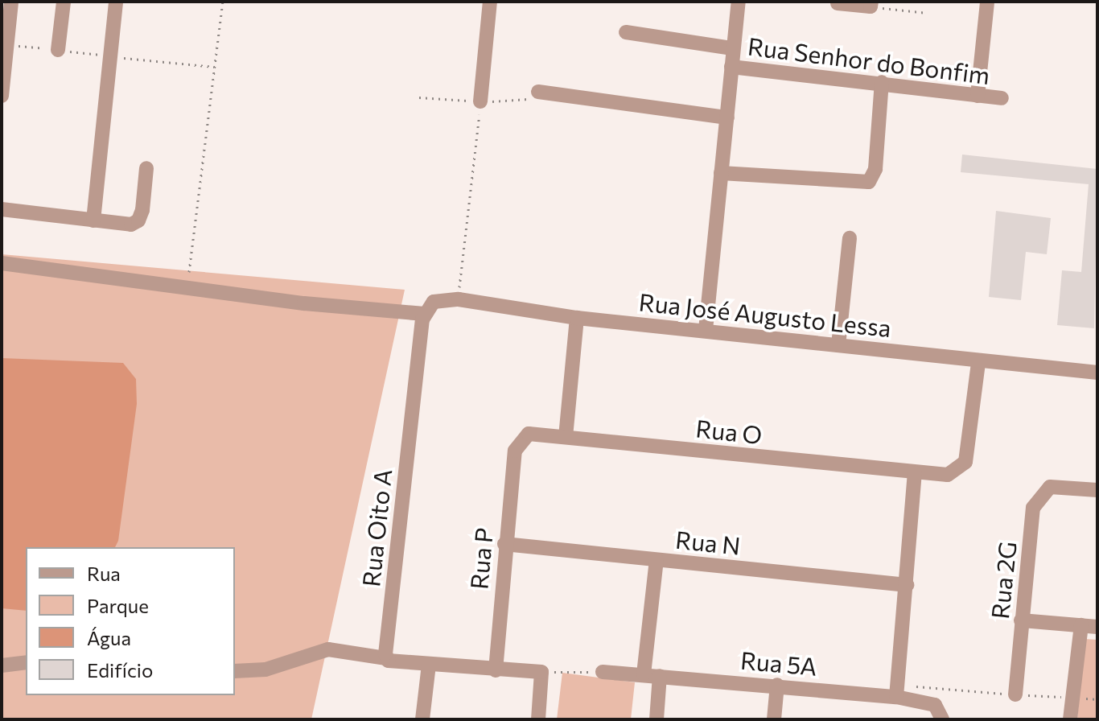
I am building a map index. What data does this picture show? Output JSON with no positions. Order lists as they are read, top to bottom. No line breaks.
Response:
{"streets":{"street":["Rua Senhor do Bonfim","Rua José Augusto Lessa","Rua O","Rua Oito A","Rua N","Rua P","Rua 2G","Rua 5A"]},"crossings":[["Rua José Augusto Lessa","Rua O"],["Rua José Augusto Lessa","Rua Oito A"],["Rua O","Rua P"],["Rua N","Rua P"]],"legend":["Rua","Parque","Água","Edifício"]}
